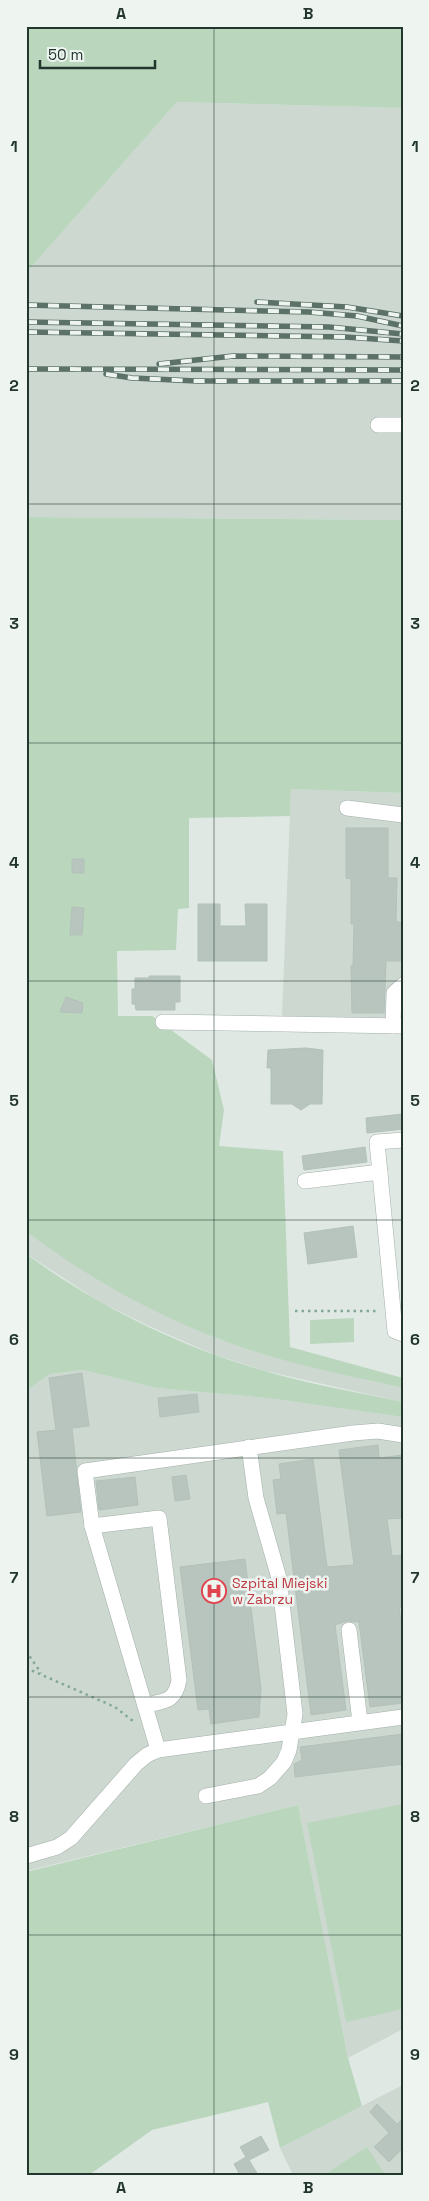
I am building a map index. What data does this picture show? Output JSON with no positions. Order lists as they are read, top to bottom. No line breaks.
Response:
{"places":{"hospital":["Szpital Miejski w Zabrzu"]},"scale_bar":"50 m","grid":{"columns":["A","B"],"rows":["1","2","3","4","5","6","7","8","9"]}}
